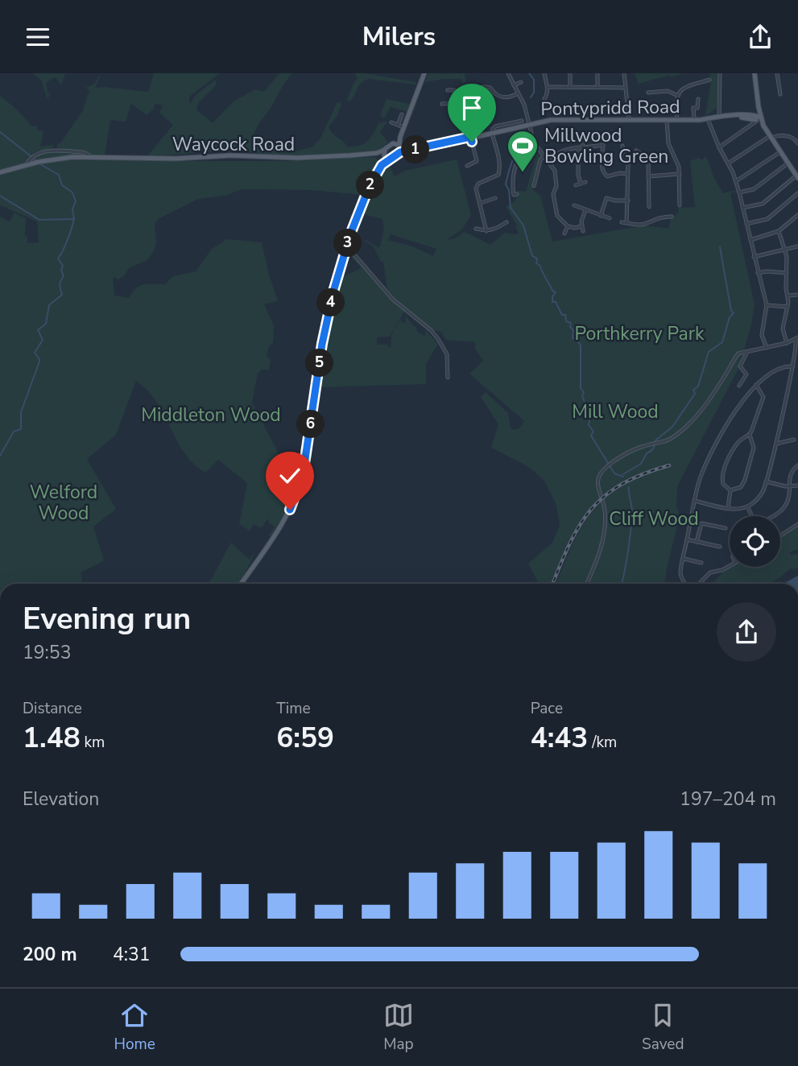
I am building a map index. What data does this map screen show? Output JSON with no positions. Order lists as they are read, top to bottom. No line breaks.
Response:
{"streets":{"main road":["Pontypridd Road","Waycock Road"]},"parks":["Porthkerry Park","Mill Wood","Middleton Wood","Welford Wood","Cliff Wood"],"places":{"sports":["Millwood Bowling Green"]},"page":{"header":"Milers","pins":["1","2","3","4","5","6"],"heading":["Evening run","19:53"],"stats":[["Distance","1.48 km"],["Time","6:59"],["Pace","4:43 /km"]],"chart":["Elevation","197–204 m"],"list":[{"name":"200 m","note":"4:31"}],"tabs":["Home","Map","Saved"]}}
